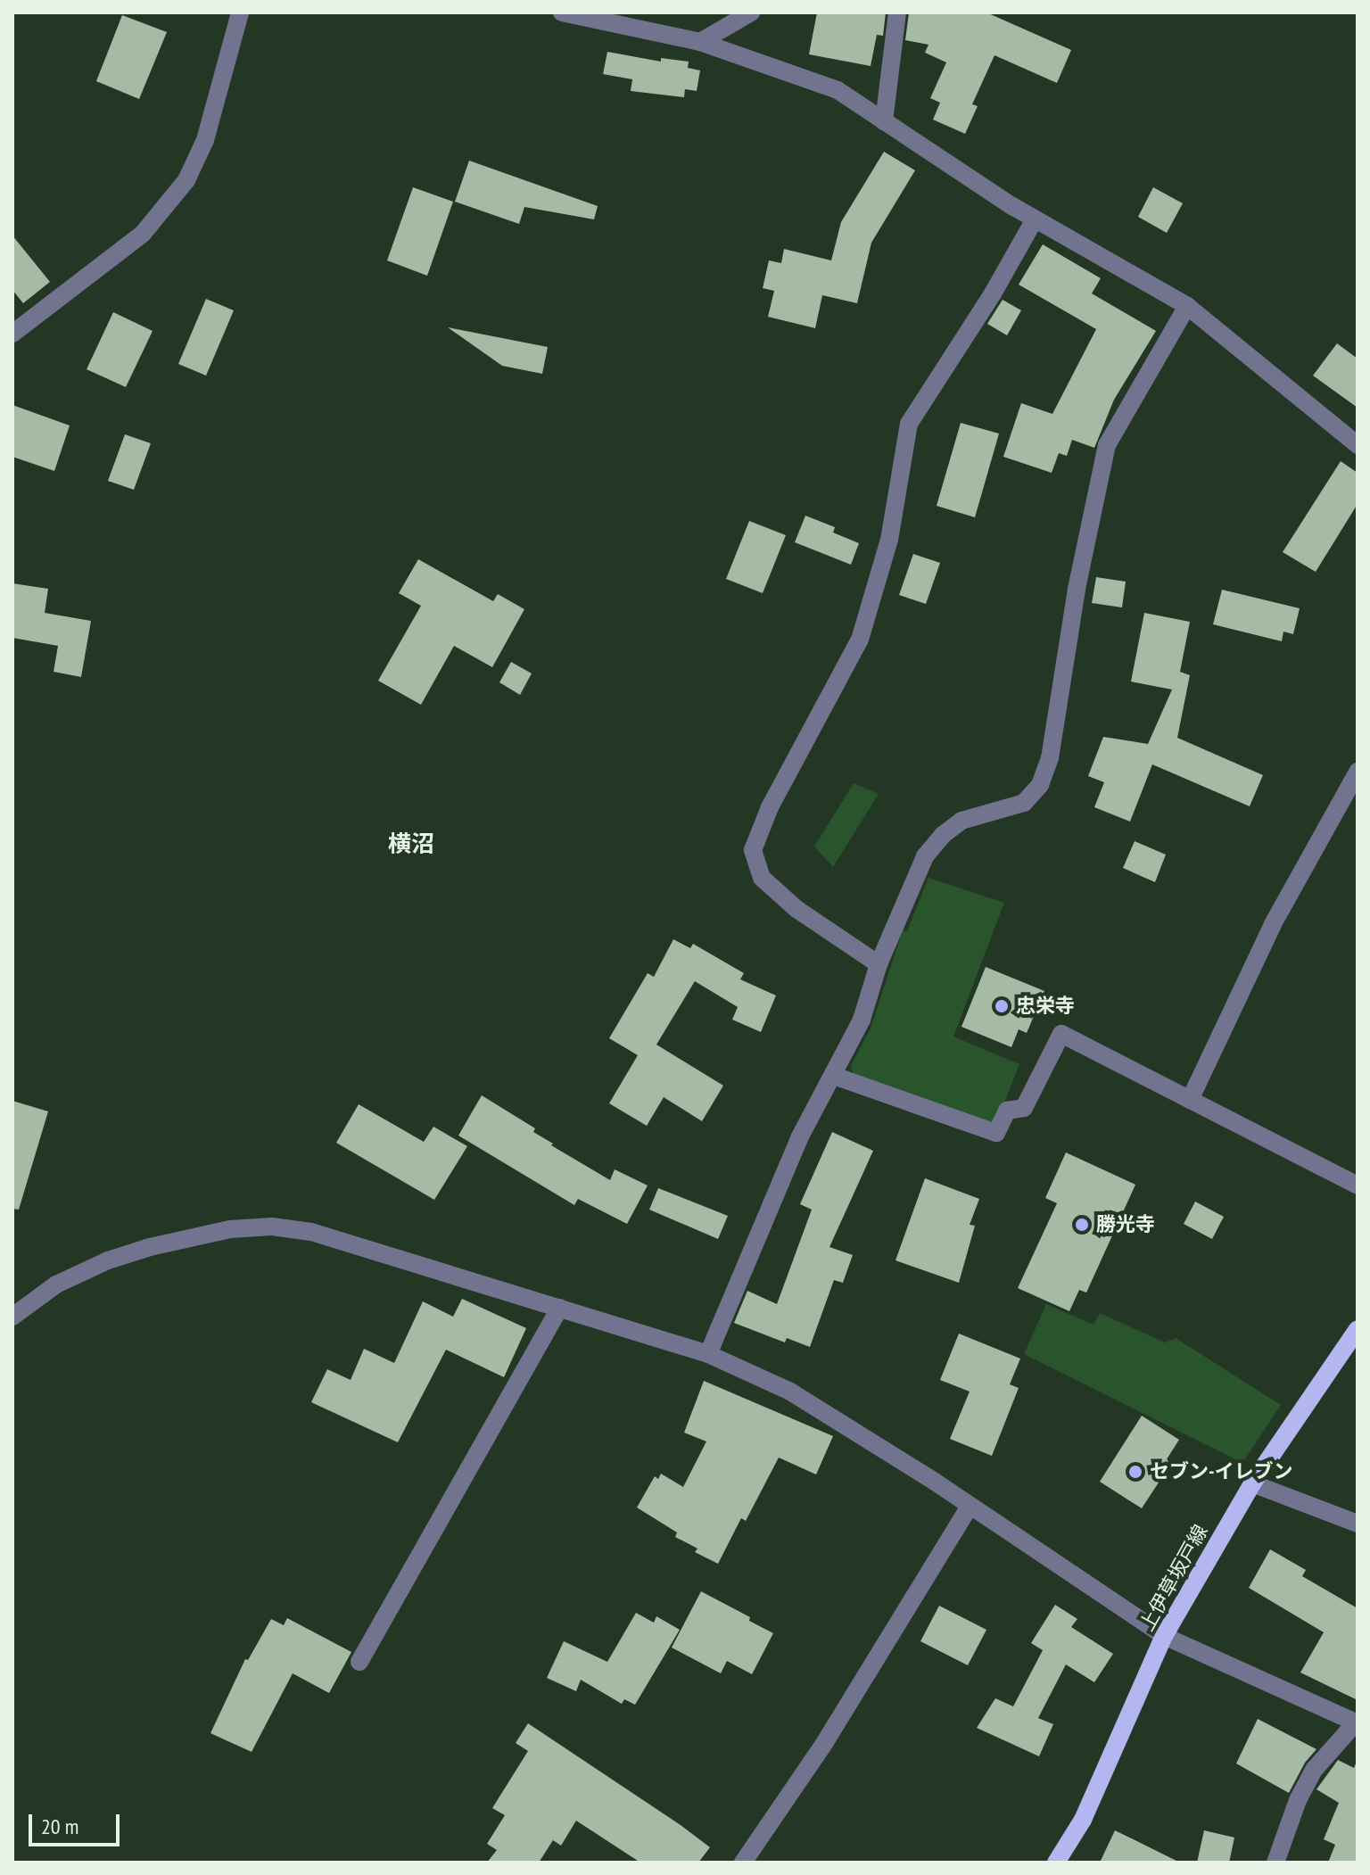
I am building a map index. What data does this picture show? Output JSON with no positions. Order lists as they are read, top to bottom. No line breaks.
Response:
{"streets":{"main road":["上伊草坂戸線"]},"districts":["横沼"],"places":["忠栄寺","勝光寺","セブン-イレブン"],"scale_bar":"20 m"}
